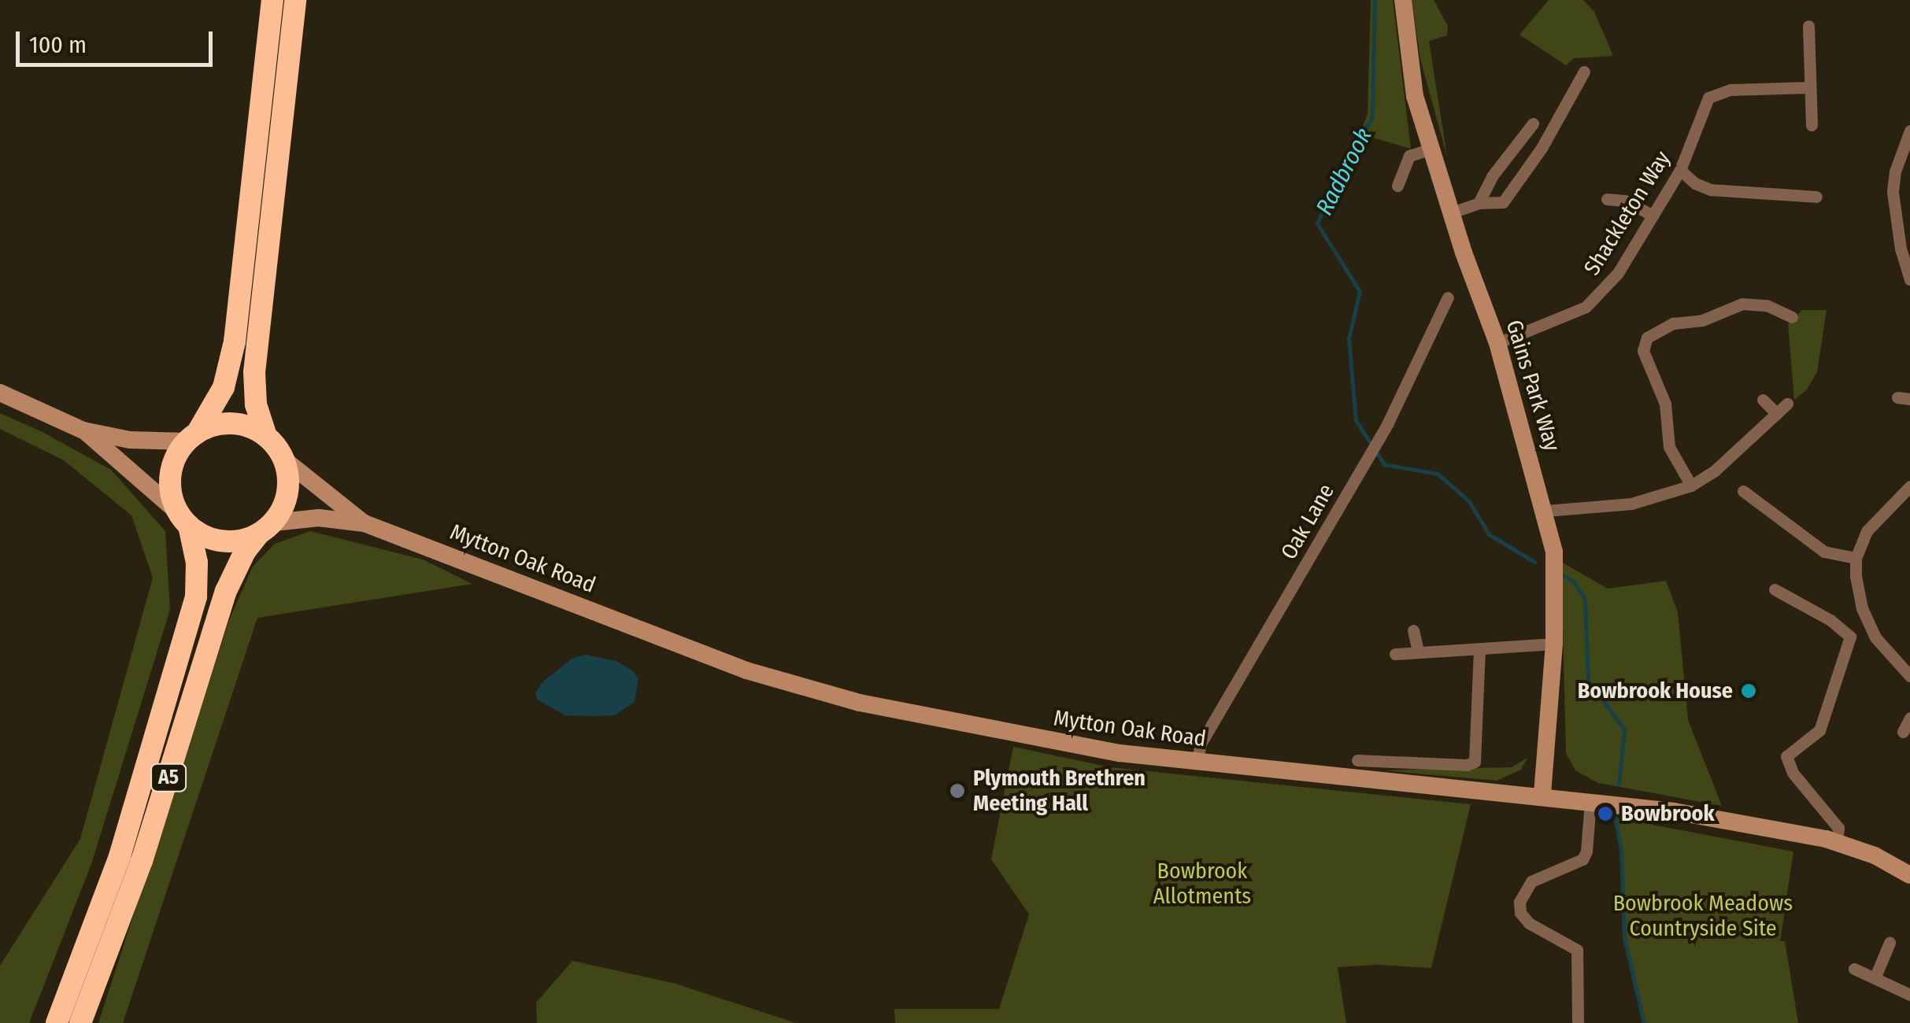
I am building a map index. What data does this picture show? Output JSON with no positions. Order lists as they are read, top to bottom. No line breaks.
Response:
{"streets":{"highway":["A5"],"main road":["Gains Park Way","Mytton Oak Road"],"street":["Shackleton Way","Oak Lane"]},"crossings":[["Shackleton Way","Gains Park Way"],["Gains Park Way","Mytton Oak Road"],["Oak Lane","Mytton Oak Road"],["Mytton Oak Road","A5"]],"water":["Radbrook"],"parks":["Bowbrook Allotments","Bowbrook Meadows Countryside Site"],"places":["Bowbrook House","Plymouth Brethren Meeting Hall","Bowbrook"],"scale_bar":"100 m"}
